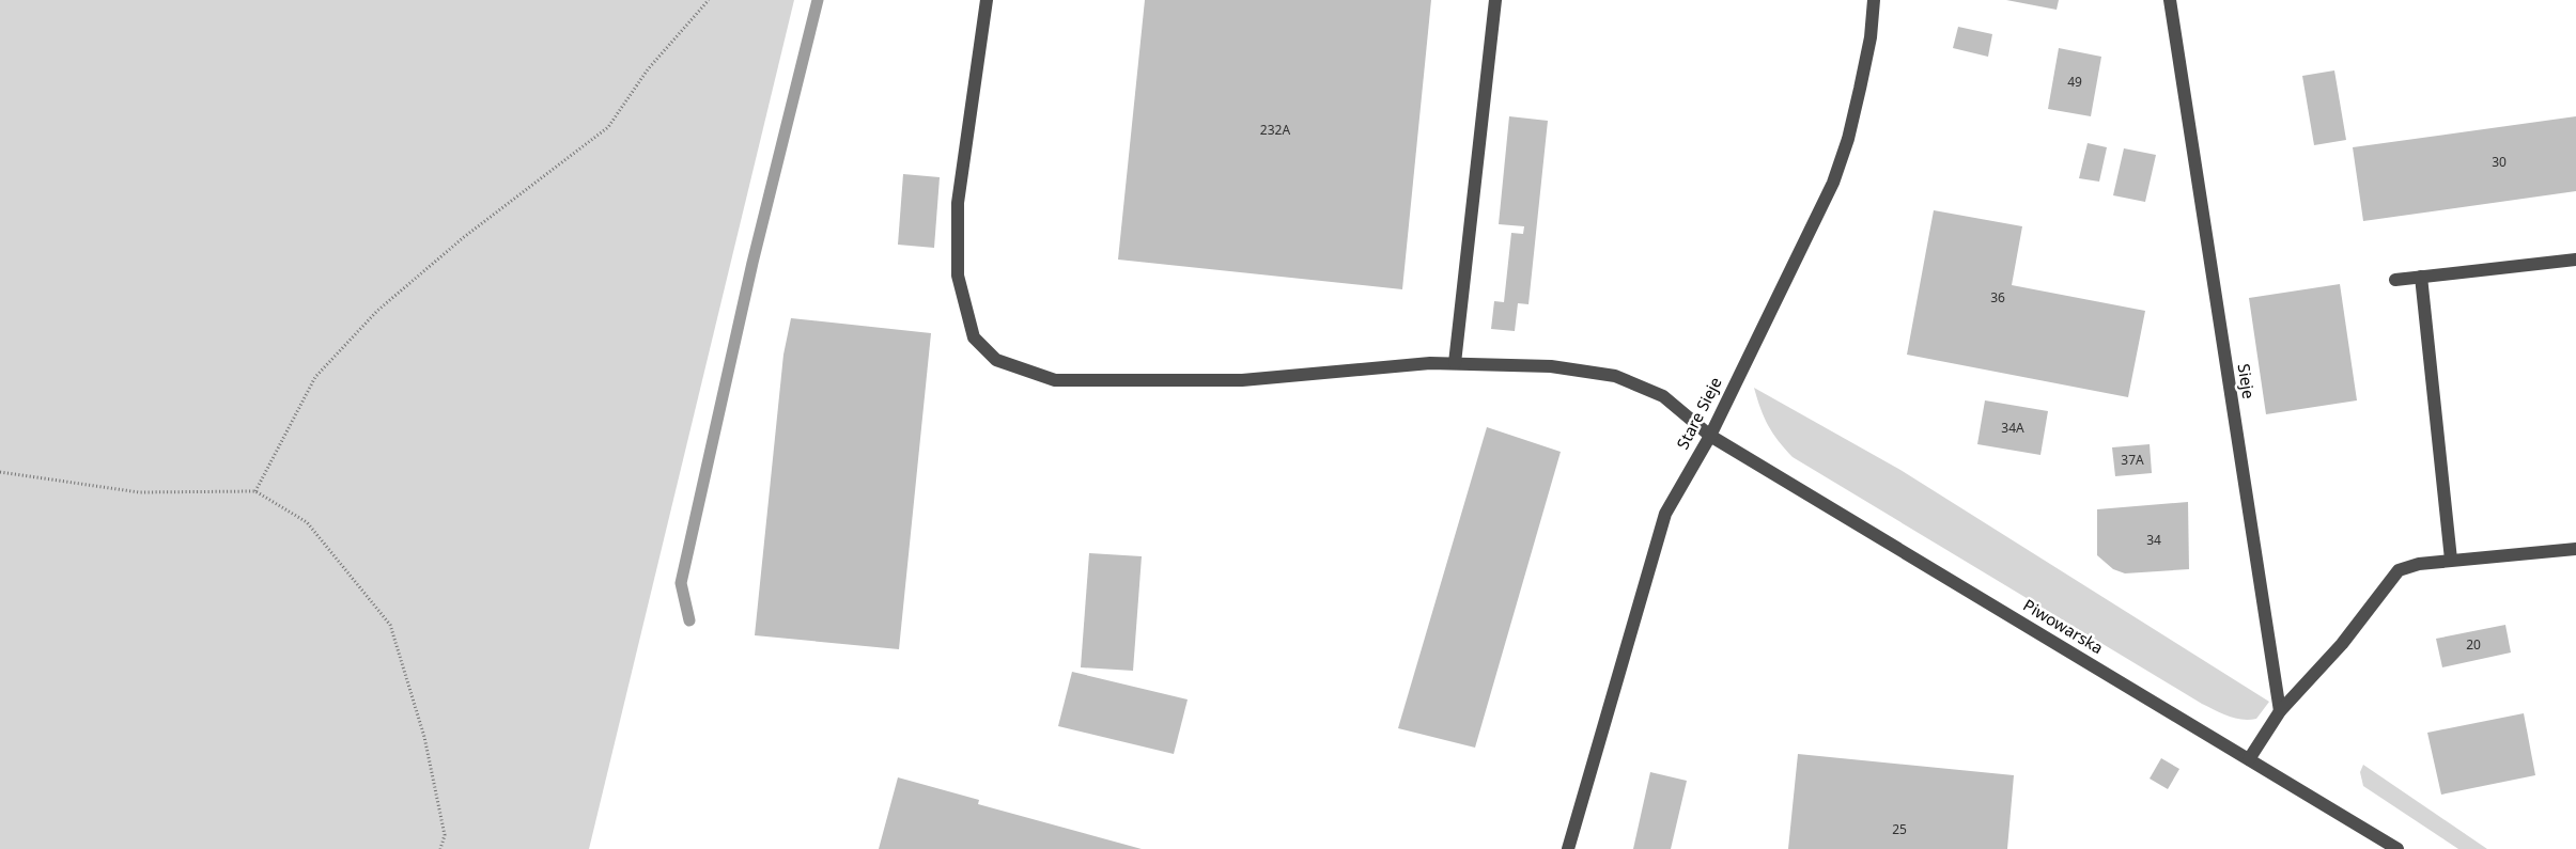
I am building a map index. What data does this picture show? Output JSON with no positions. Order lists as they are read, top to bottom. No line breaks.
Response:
{"streets":{"street":["Sieje","Stare Sieje","Piwowarska"]},"crossings":[["Stare Sieje","Piwowarska"]],"house_numbers":["49","232A","30","36","34A","37A","34","20","25"]}
